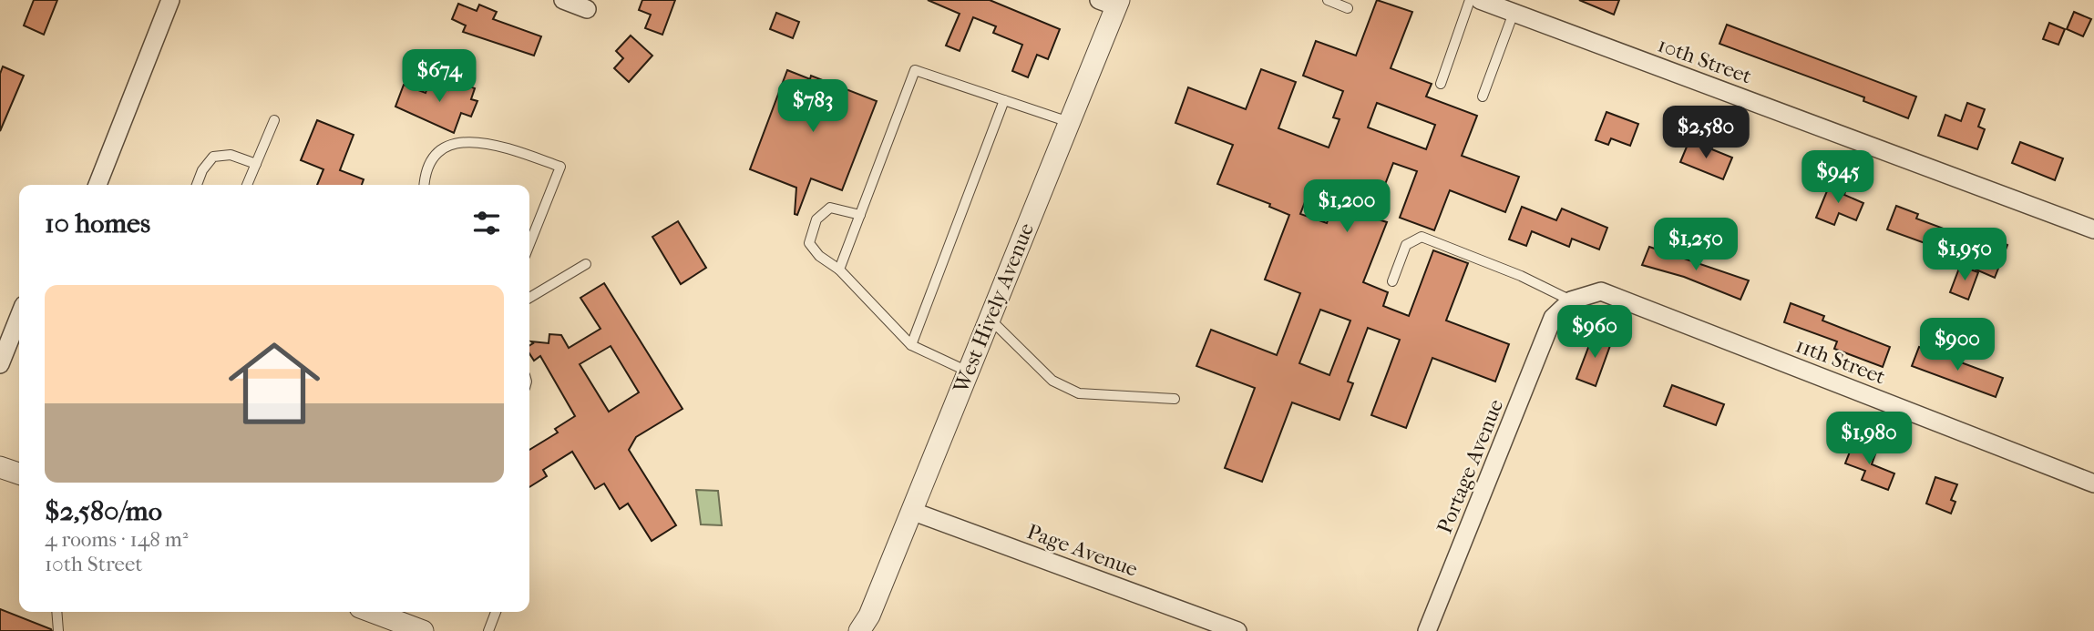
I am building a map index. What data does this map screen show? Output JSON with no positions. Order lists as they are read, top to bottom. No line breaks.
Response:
{"streets":{"street":["10th Street","West Hively Avenue","11th Street","Portage Avenue","Page Avenue"]},"crossings":[["West Hively Avenue","Page Avenue"],["11th Street","Portage Avenue"]],"page":{"price":["$674","$783","$2,580","$945","$1,200","$1,250","$1,950","$960","$900","$1,980"],"heading":"10 homes","list":[{"name":"$2,580/mo","note":"4 rooms · 148 m² · 10th Street"}]}}
